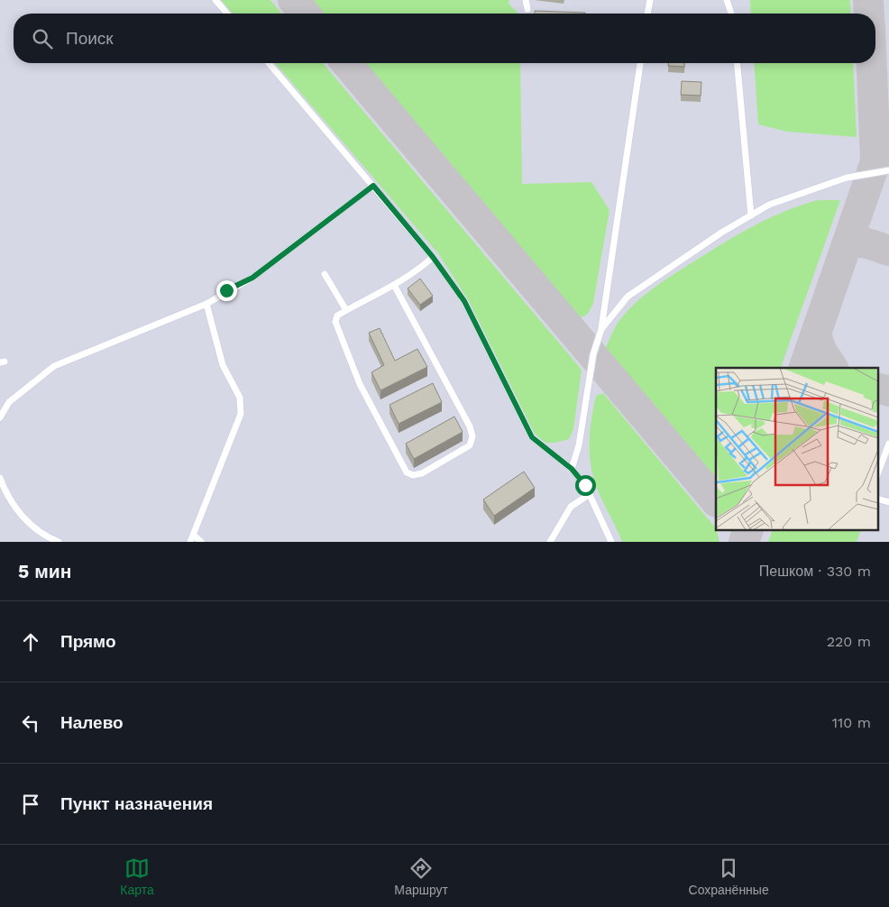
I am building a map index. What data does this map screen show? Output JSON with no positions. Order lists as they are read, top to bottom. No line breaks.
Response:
{"page":{"search":"Поиск","heading":["5 мин","Пешком · 330 m"],"list":[["Прямо","220 m"],["Налево","110 m"],"Пункт назначения"],"nav":["Карта","Маршрут","Сохранённые"]}}
